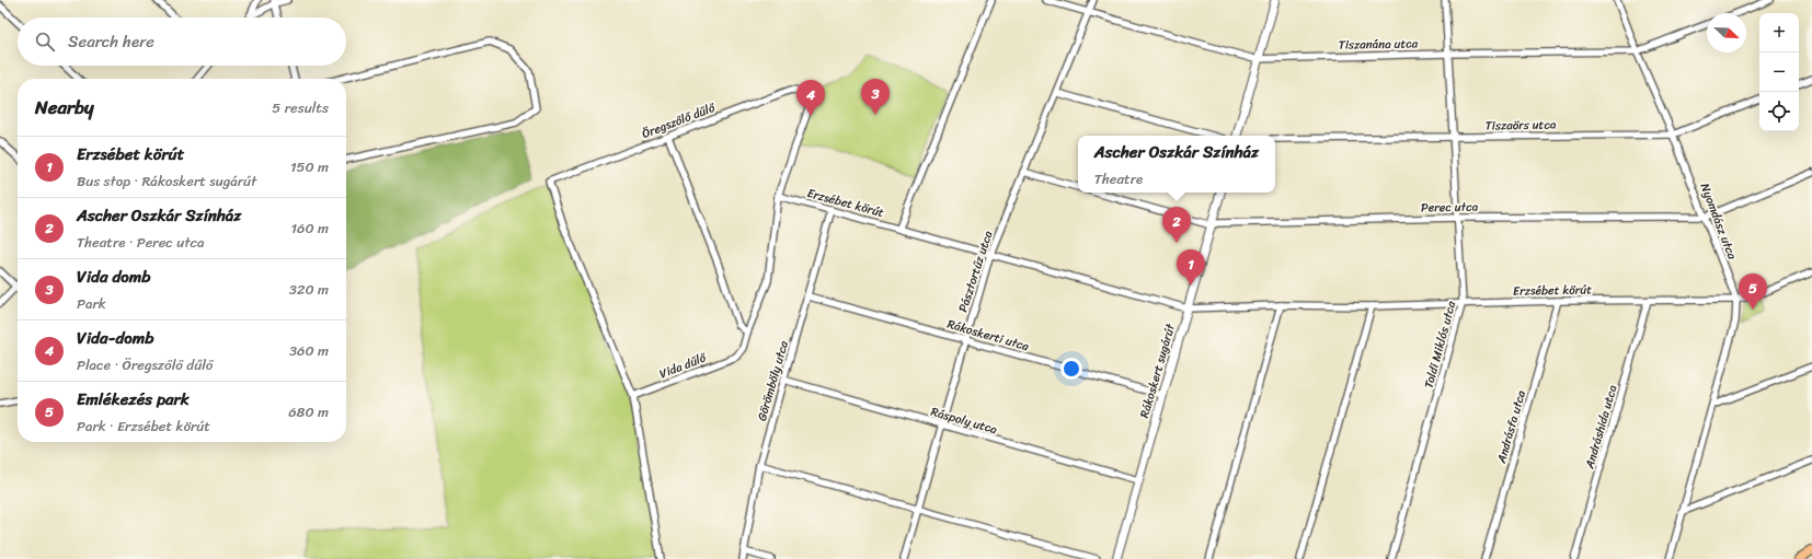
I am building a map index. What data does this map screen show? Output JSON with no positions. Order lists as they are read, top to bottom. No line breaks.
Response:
{"streets":{"street":["Tiszanána utca","Öregszőlő dűlő","Tiszaörs utca","Erzsébet körút","Perec utca","Nyomdász utca","Pásztortűz utca","Rákoskerti utca","Toldi Miklós utca","Vida dűlő","Rákoskert sugárút","Görömböly utca","Ráspoly utca","Andrásfa utca","Andráshida utca"]},"crossings":[["Tiszanána utca","Nyomdász utca"],["Tiszanána utca","Pásztortűz utca"],["Tiszanána utca","Toldi Miklós utca"],["Öregszőlő dűlő","Vida dűlő"],["Tiszaörs utca","Nyomdász utca"],["Tiszaörs utca","Toldi Miklós utca"],["Erzsébet körút","Nyomdász utca"],["Erzsébet körút","Pásztortűz utca"],["Erzsébet körút","Toldi Miklós utca"],["Erzsébet körút","Vida dűlő"],["Erzsébet körút","Rákoskert sugárút"],["Erzsébet körút","Görömböly utca"],["Erzsébet körút","Andrásfa utca"],["Erzsébet körút","Andráshida utca"],["Perec utca","Nyomdász utca"],["Perec utca","Toldi Miklós utca"],["Perec utca","Rákoskert sugárút"],["Pásztortűz utca","Rákoskerti utca"],["Pásztortűz utca","Ráspoly utca"],["Rákoskerti utca","Rákoskert sugárút"],["Rákoskerti utca","Görömböly utca"],["Rákoskert sugárút","Ráspoly utca"],["Görömböly utca","Ráspoly utca"]],"north":"bottom right","page":{"map_buttons":["+","−"],"search":"Search here","pins":["3","4","2","1","5"],"heading":["Nearby","5 results"],"popup":["Ascher Oszkár Színház","Theatre"],"list":[{"mark":"1","name":"Erzsébet körút","note":"Bus stop · Rákoskert sugárút","value":"150 m"},{"mark":"2","name":"Ascher Oszkár Színház","note":"Theatre · Perec utca","value":"160 m"},{"mark":"3","name":"Vida domb","note":"Park","value":"320 m"},{"mark":"4","name":"Vida-domb","note":"Place · Öregszőlő dűlő","value":"360 m"},{"mark":"5","name":"Emlékezés park","note":"Park · Erzsébet körút","value":"680 m"}]}}
